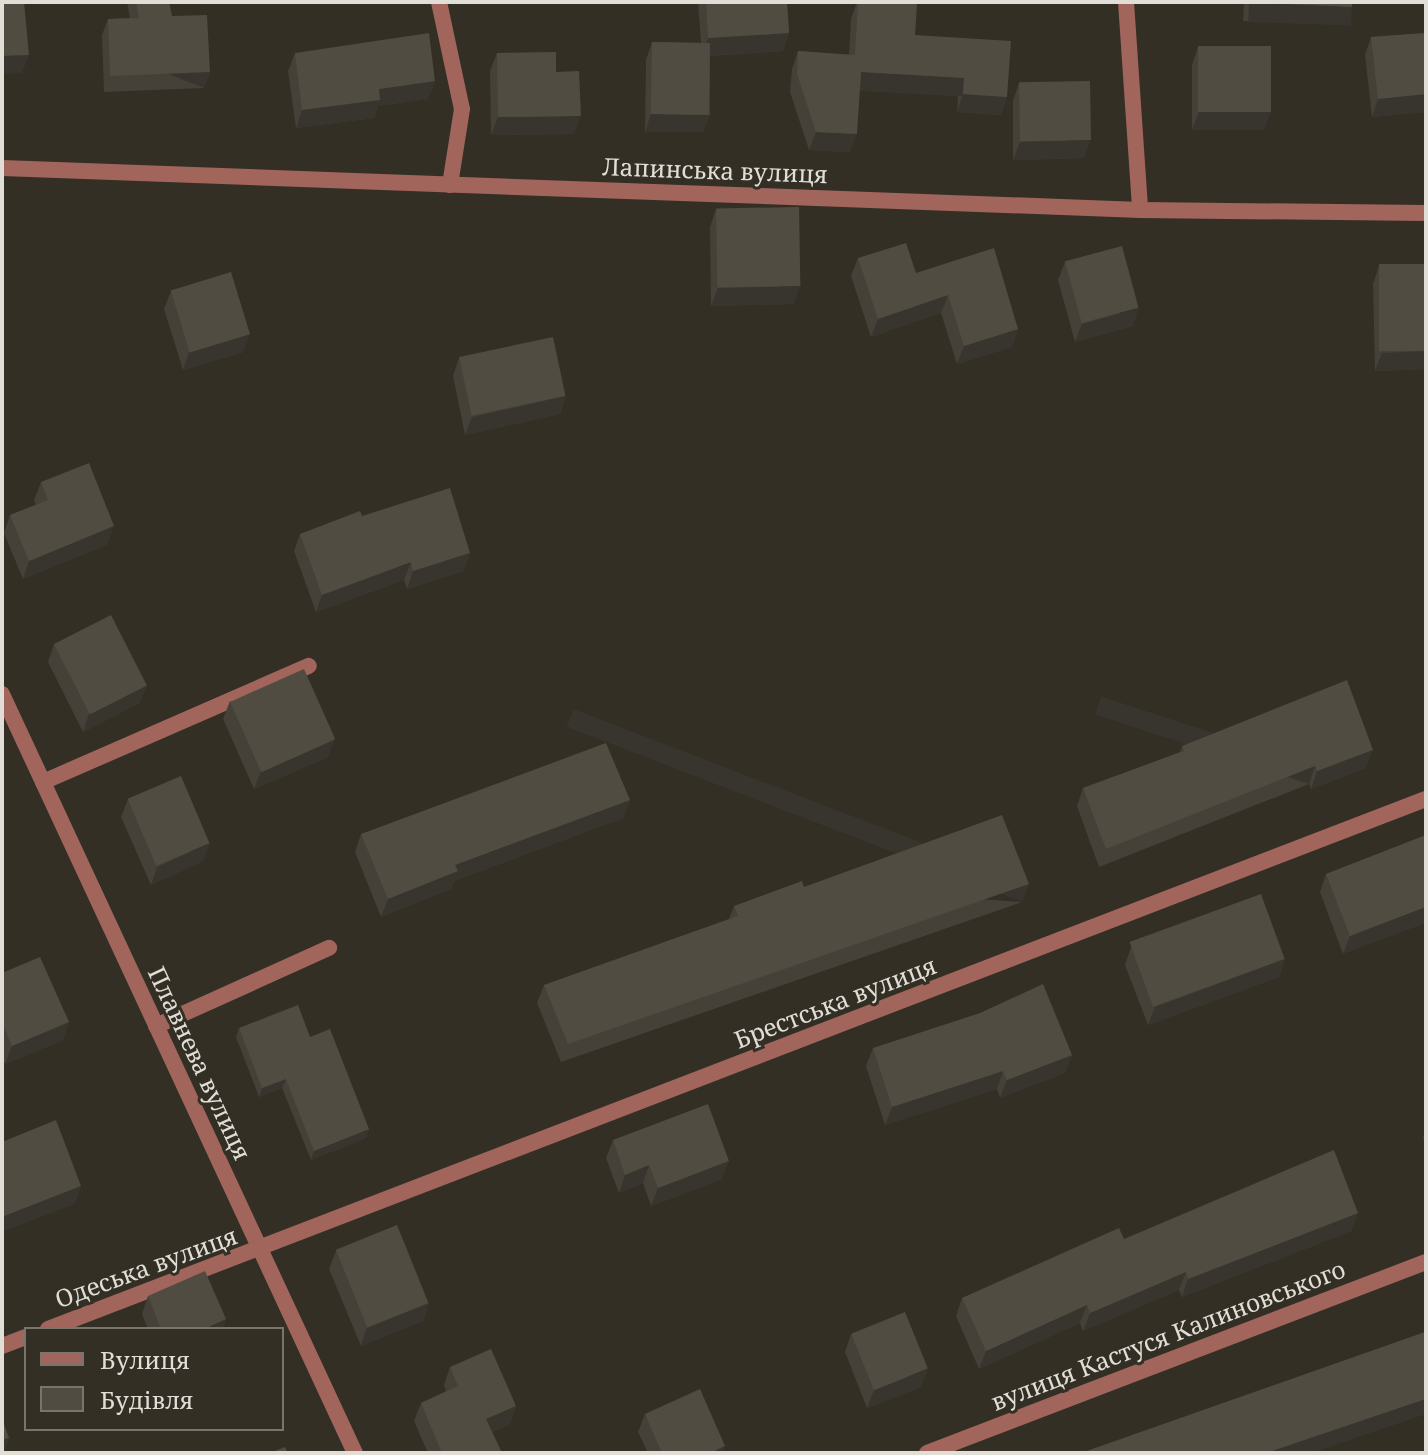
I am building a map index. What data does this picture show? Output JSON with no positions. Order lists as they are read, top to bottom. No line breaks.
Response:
{"streets":{"street":["Лапинська вулиця","Брестська вулиця","Плавнева вулиця","Одеська вулиця","вулиця Кастуся Калиновського"]},"crossings":[["Брестська вулиця","Плавнева вулиця"],["Брестська вулиця","Одеська вулиця"],["Плавнева вулиця","Одеська вулиця"]],"legend":["Вулиця","Будівля"]}
